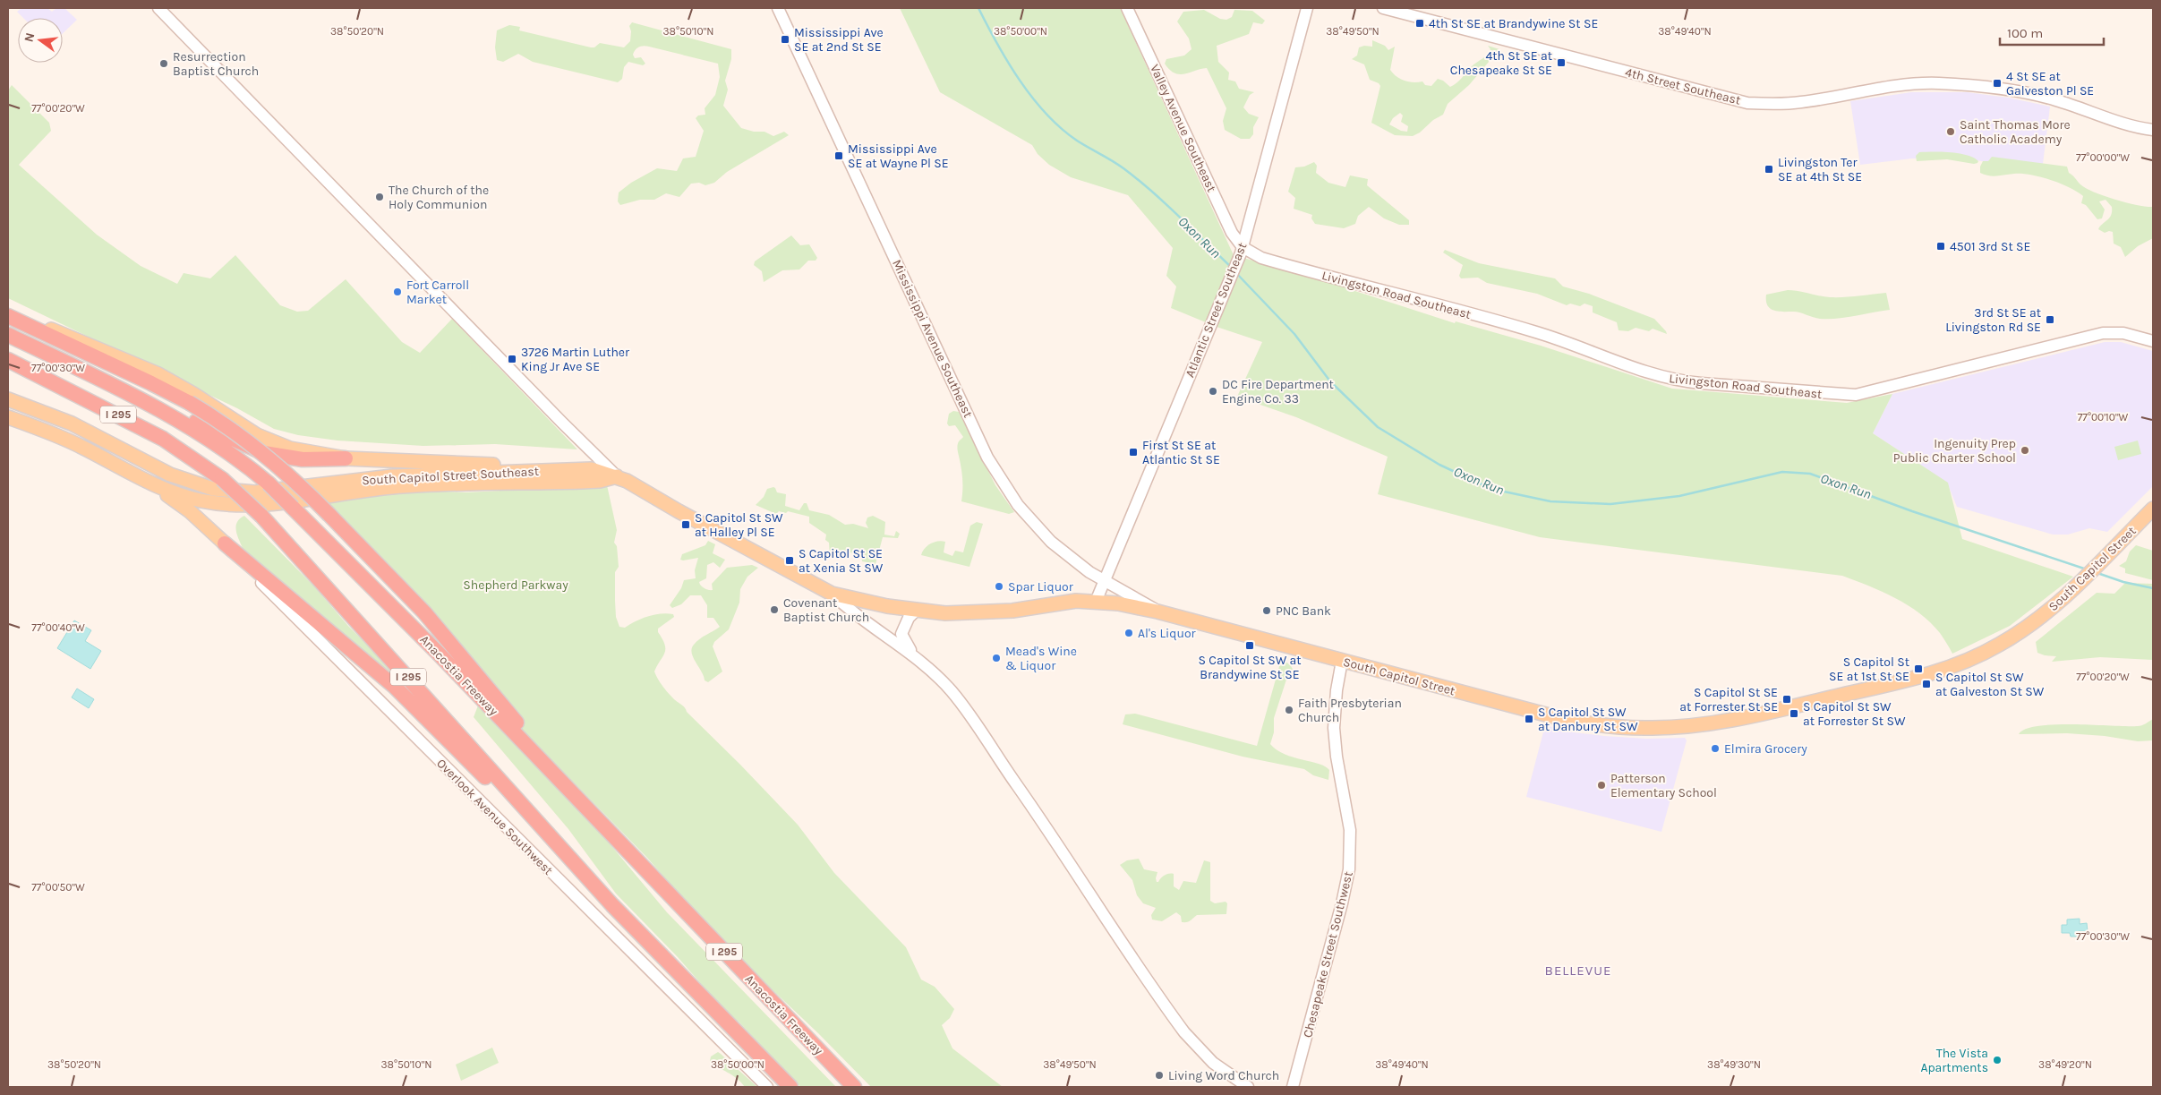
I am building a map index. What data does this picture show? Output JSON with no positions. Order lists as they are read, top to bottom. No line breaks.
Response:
{"streets":{"highway":["I 295","Anacostia Freeway"],"main road":["South Capitol Street Southeast","South Capitol Street"],"street":["4th Street Southeast","Valley Avenue Southeast","Livingston Road Southeast","Atlantic Street Southeast","Mississippi Avenue Southeast","Overlook Avenue Southwest","Chesapeake Street Southwest"]},"crossings":[["Valley Avenue Southeast","Livingston Road Southeast"],["Valley Avenue Southeast","Atlantic Street Southeast"],["Livingston Road Southeast","Atlantic Street Southeast"],["Atlantic Street Southeast","Mississippi Avenue Southeast"],["Atlantic Street Southeast","South Capitol Street"],["Mississippi Avenue Southeast","South Capitol Street"],["South Capitol Street Southeast","South Capitol Street"],["South Capitol Street","Chesapeake Street Southwest"]],"districts":["BELLEVUE"],"water":["Oxon Run"],"parks":["Shepherd Parkway"],"places":{"transit":["4th St SE at Brandywine St SE","Mississippi Ave SE at 2nd St SE","4th St SE at Chesapeake St SE","4 St SE at Galveston Pl SE","Mississippi Ave SE at Wayne Pl SE","Livingston Ter SE at 4th St SE","4501 3rd St SE","3rd St SE at Livingston Rd SE","3726 Martin Luther King Jr Ave SE","First St SE at Atlantic St SE","S Capitol St SW at Halley Pl SE","S Capitol St SE at Xenia St SW","S Capitol St SW at Brandywine St SE","S Capitol St SE at 1st St SE","S Capitol St SW at Galveston St SW","S Capitol St SE at Forrester St SE","S Capitol St SW at Forrester St SW","S Capitol St SW at Danbury St SW"],"other":["Resurrection Baptist Church","Saint Thomas More Catholic Academy","The Church of the Holy Communion","Fort Carroll Market","DC Fire Department Engine Co. 33","Ingenuity Prep Public Charter School","Spar Liquor","Covenant Baptist Church","PNC Bank","Al's Liquor","Mead's Wine & Liquor","Faith Presbyterian Church","Elmira Grocery","Patterson Elementary School","The Vista Apartments","Living Word Church"]},"scale_bar":"100 m","north":"left","coordinates":["38°50'20\"N","38°50'10\"N","38°50'00\"N","38°49'50\"N","38°49'40\"N","77°00'20\"W","77°00'00\"W","77°00'30\"W","77°00'10\"W","77°00'40\"W","77°00'50\"W","38°49'30\"N","38°49'20\"N"]}
